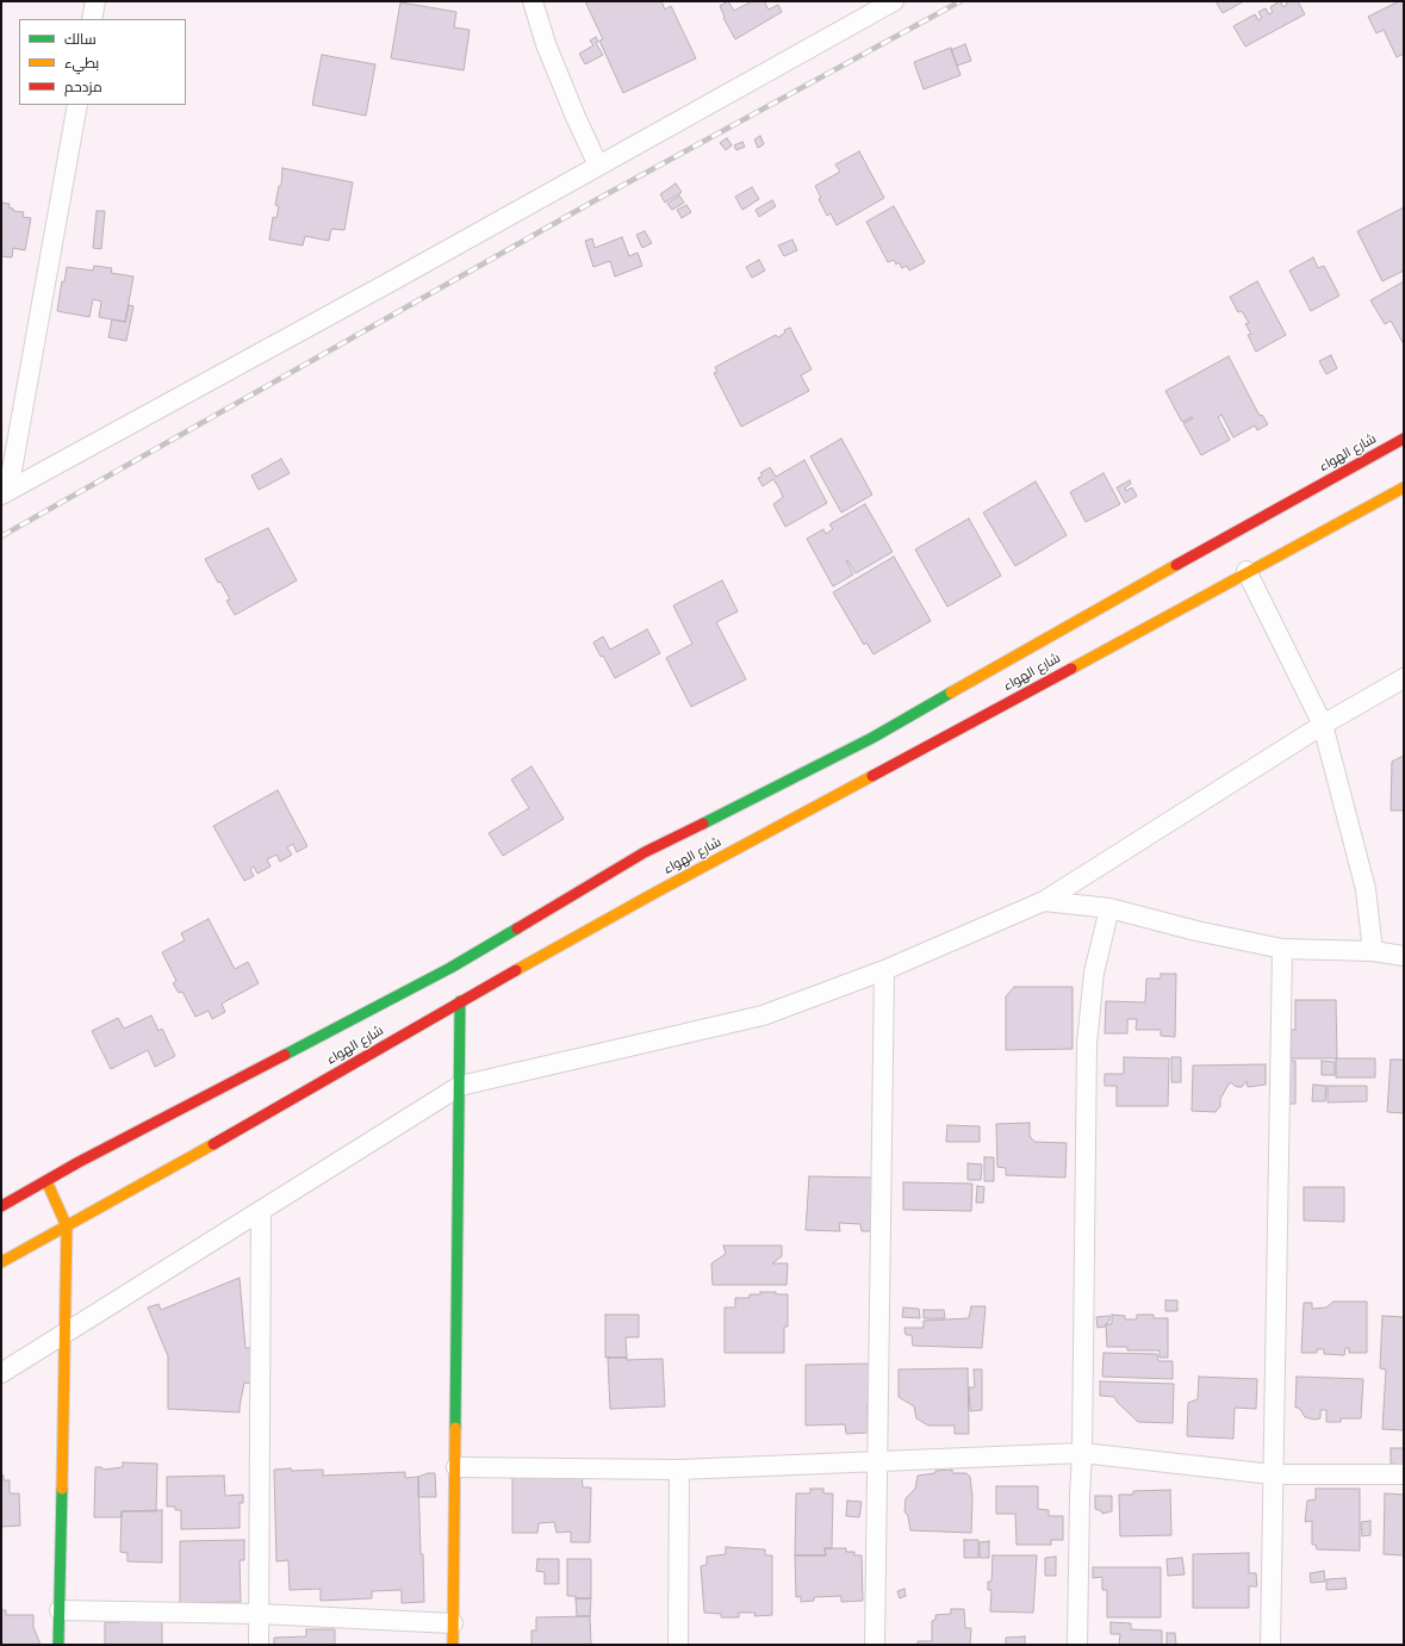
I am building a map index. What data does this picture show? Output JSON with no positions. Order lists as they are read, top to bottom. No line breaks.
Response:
{"streets":{"main road":["شارع الهواء"]},"legend":["سالك","بطيء","مزدحم"]}
